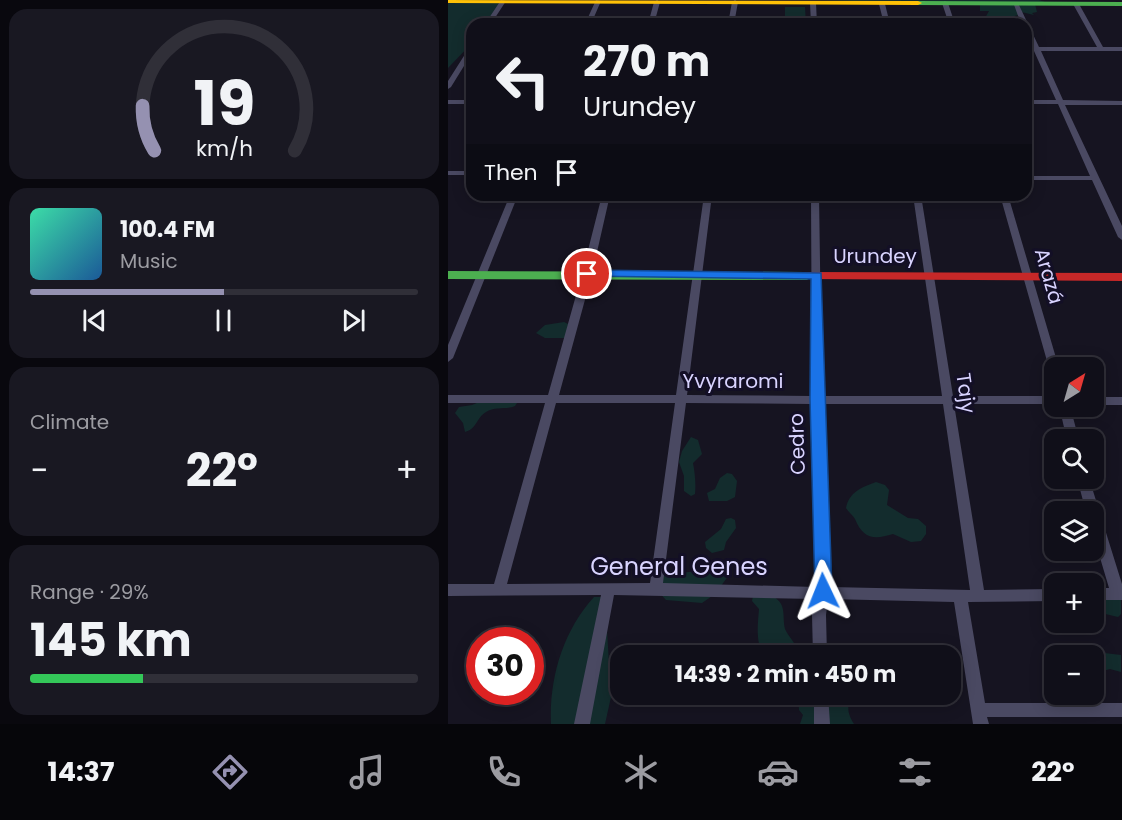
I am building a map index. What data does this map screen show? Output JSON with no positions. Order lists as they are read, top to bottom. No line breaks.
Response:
{"streets":{"street":["Urundey","Arazá","Yvyraromi","Tajy","Cedro","General Genes"]},"crossings":[["Urundey","Arazá"],["Urundey","Tajy"],["Urundey","Cedro"],["Yvyraromi","Tajy"],["Yvyraromi","Cedro"],["Tajy","General Genes"],["Cedro","General Genes"]],"north":"top right","page":{"turn":["270 m","Urundey"],"then":"Then","song":["100.4 FM","Music"],"map_buttons":["+","−"],"tile":["Climate",["Range · 29%","145 km"]],"heat":["−","22°","+"],"limit":"30","trip":"14:39 · 2 min · 450 m","tabs":["14:37","22°"],"gauge":["19","km/h"]}}
